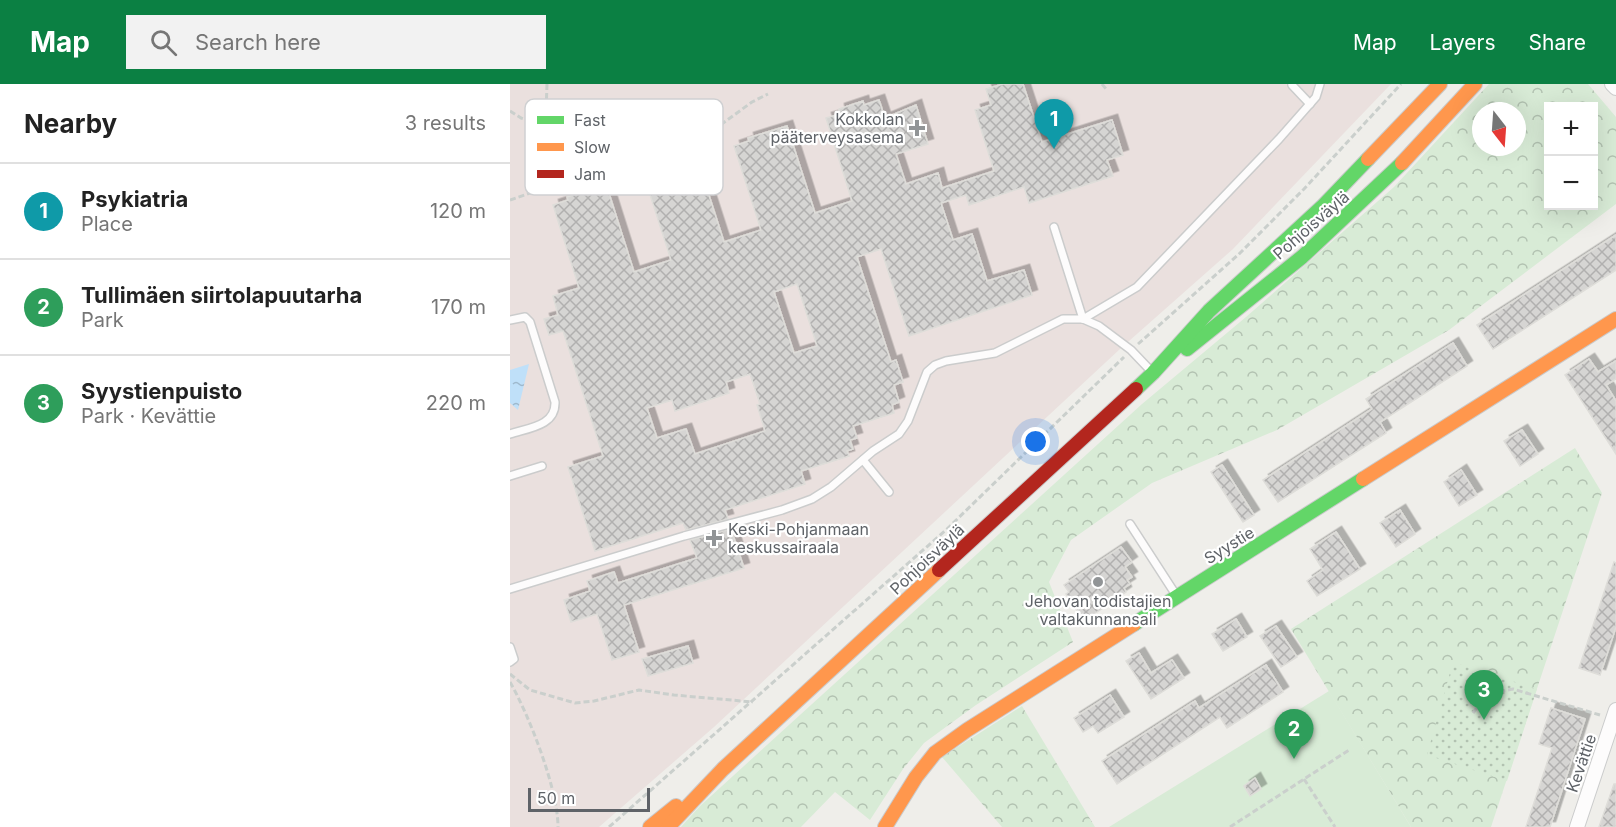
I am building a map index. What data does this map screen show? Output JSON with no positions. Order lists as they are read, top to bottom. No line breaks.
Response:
{"streets":{"main road":["Pohjoisväylä","Syystie"],"street":["Kevättie"]},"places":{"health":["Kokkolan pääterveysasema","Keski-Pohjanmaan keskussairaala"],"other":["Jehovan todistajien valtakunnansali"]},"legend":["Fast","Slow","Jam"],"scale_bar":"50 m","north":"bottom","page":{"header":"Map","search":"Search here","nav":["Map","Layers","Share"],"heading":["Nearby","3 results"],"pins":["1","3","2"],"map_buttons":["+","−"],"list":[{"mark":"1","name":"Psykiatria","note":"Place","value":"120 m"},{"mark":"2","name":"Tullimäen siirtolapuutarha","note":"Park","value":"170 m"},{"mark":"3","name":"Syystienpuisto","note":"Park · Kevättie","value":"220 m"}],"scale":"50 m"}}
